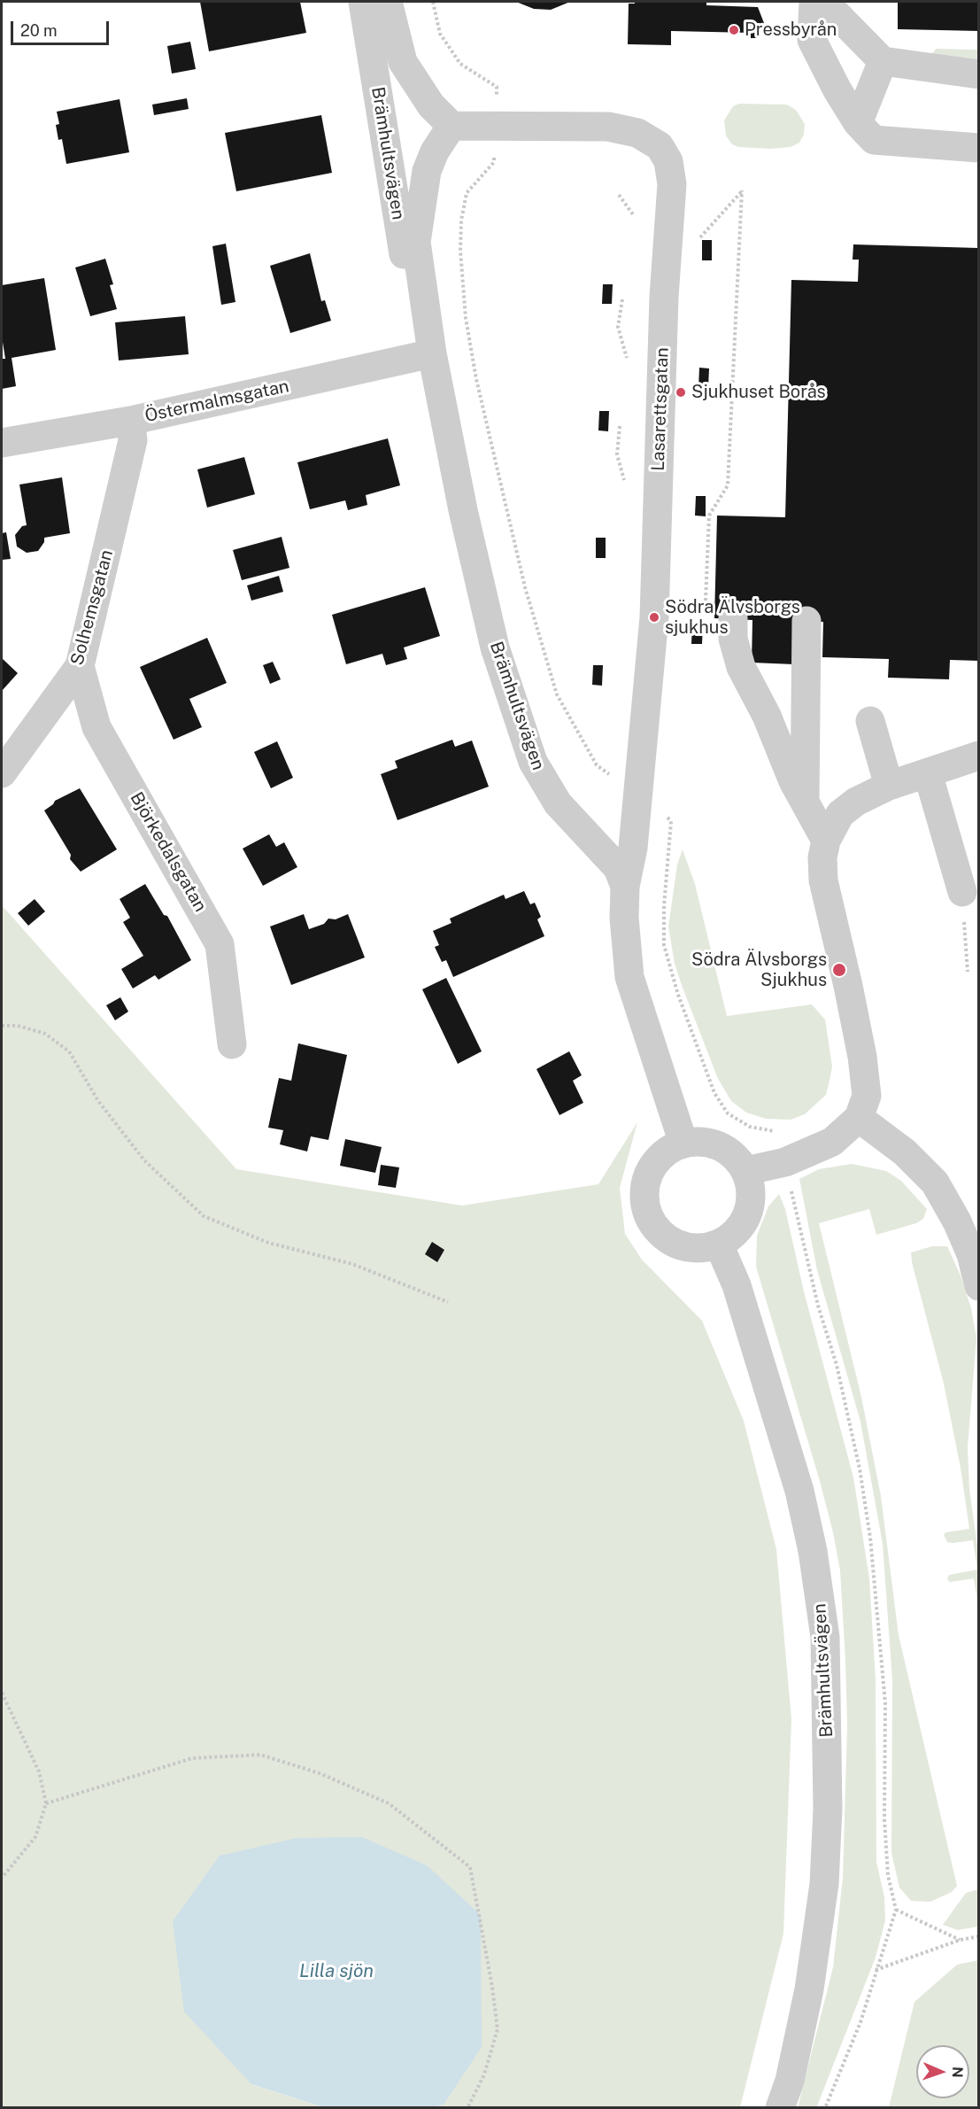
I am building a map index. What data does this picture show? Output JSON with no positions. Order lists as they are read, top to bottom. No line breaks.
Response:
{"streets":{"street":["Brämhultsvägen","Östermalmsgatan","Lasarettsgatan","Solhemsgatan","Björkedalsgatan"]},"crossings":[["Brämhultsvägen","Östermalmsgatan"],["Brämhultsvägen","Lasarettsgatan"],["Östermalmsgatan","Solhemsgatan"],["Solhemsgatan","Björkedalsgatan"]],"water":["Lilla sjön"],"places":["Pressbyrån","Sjukhuset Borås","Södra Älvsborgs sjukhus","Södra Älvsborgs Sjukhus"],"scale_bar":"20 m","north":"right"}
